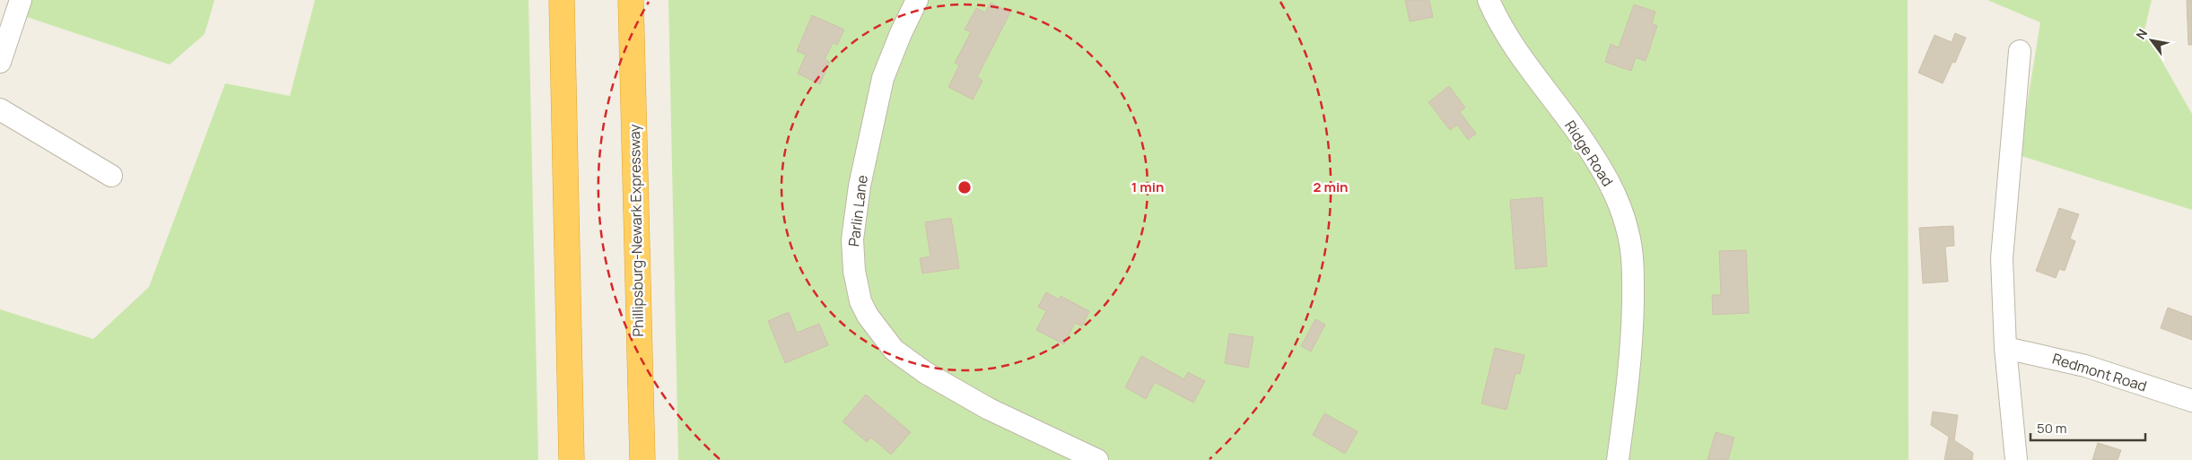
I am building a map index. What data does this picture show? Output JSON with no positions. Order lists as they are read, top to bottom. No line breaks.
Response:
{"streets":{"highway":["Phillipsburg-Newark Expressway"],"street":["Ridge Road","Parlin Lane","Redmont Road"]},"scale_bar":"50 m","north":"top left","rings":["1 min","2 min"]}
